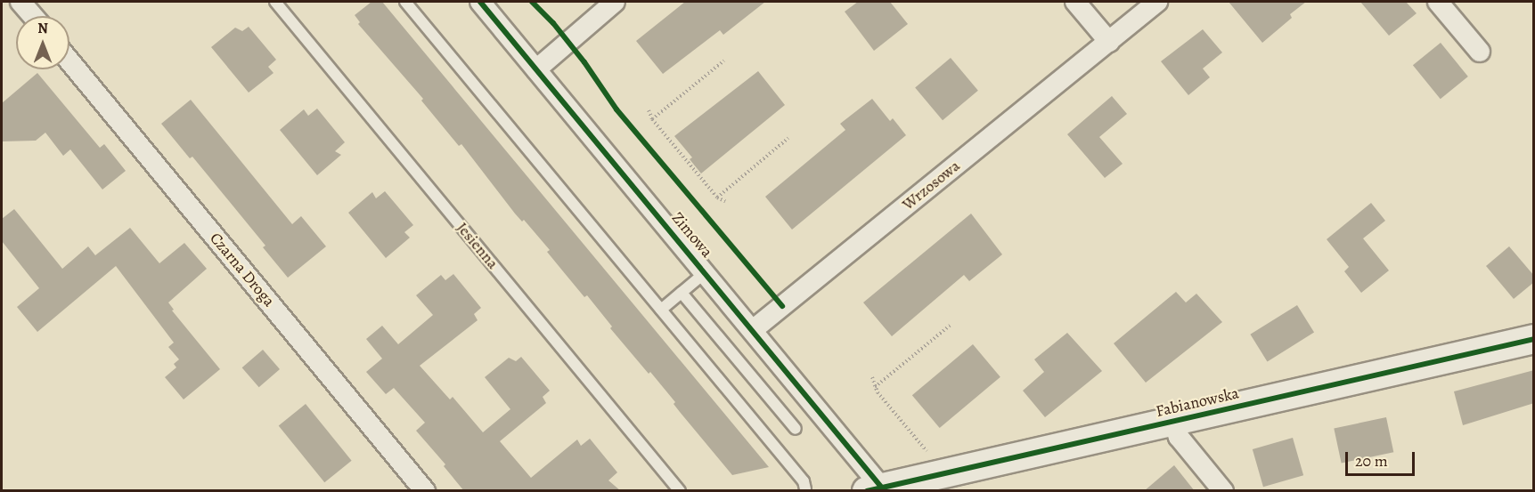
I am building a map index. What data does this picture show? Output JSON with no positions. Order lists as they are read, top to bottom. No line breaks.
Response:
{"streets":{"street":["Wrzosowa","Zimowa","Czarna Droga","Fabianowska"],"lane":["Jesienna"]},"crossings":[["Wrzosowa","Zimowa"],["Zimowa","Fabianowska"]],"scale_bar":"20 m","north":"top"}
